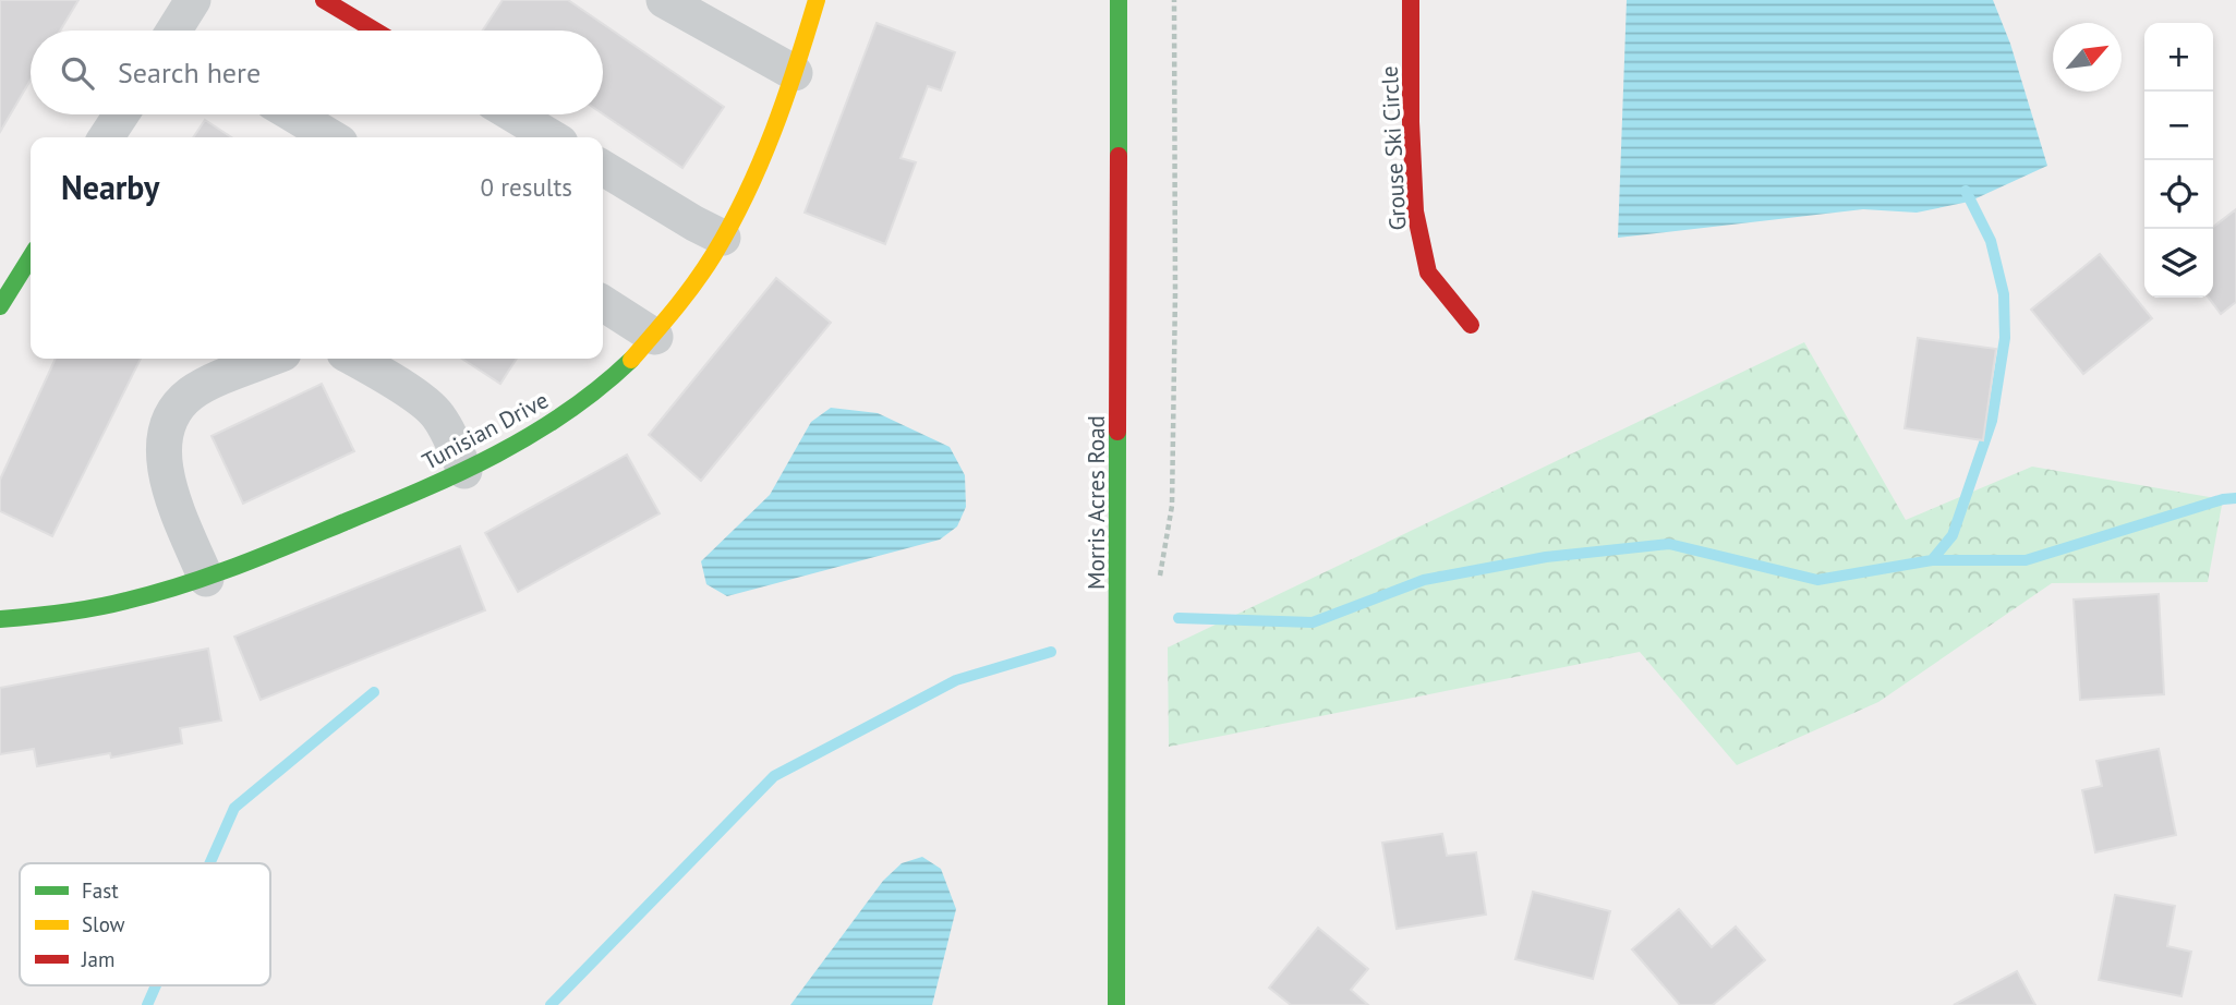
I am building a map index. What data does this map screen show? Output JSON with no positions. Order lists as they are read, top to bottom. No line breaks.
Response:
{"streets":{"street":["Grouse Ski Circle","Tunisian Drive","Morris Acres Road"]},"legend":["Fast","Slow","Jam"],"north":"top right","page":{"map_buttons":["+","−"],"search":"Search here","heading":["Nearby","0 results"]}}
